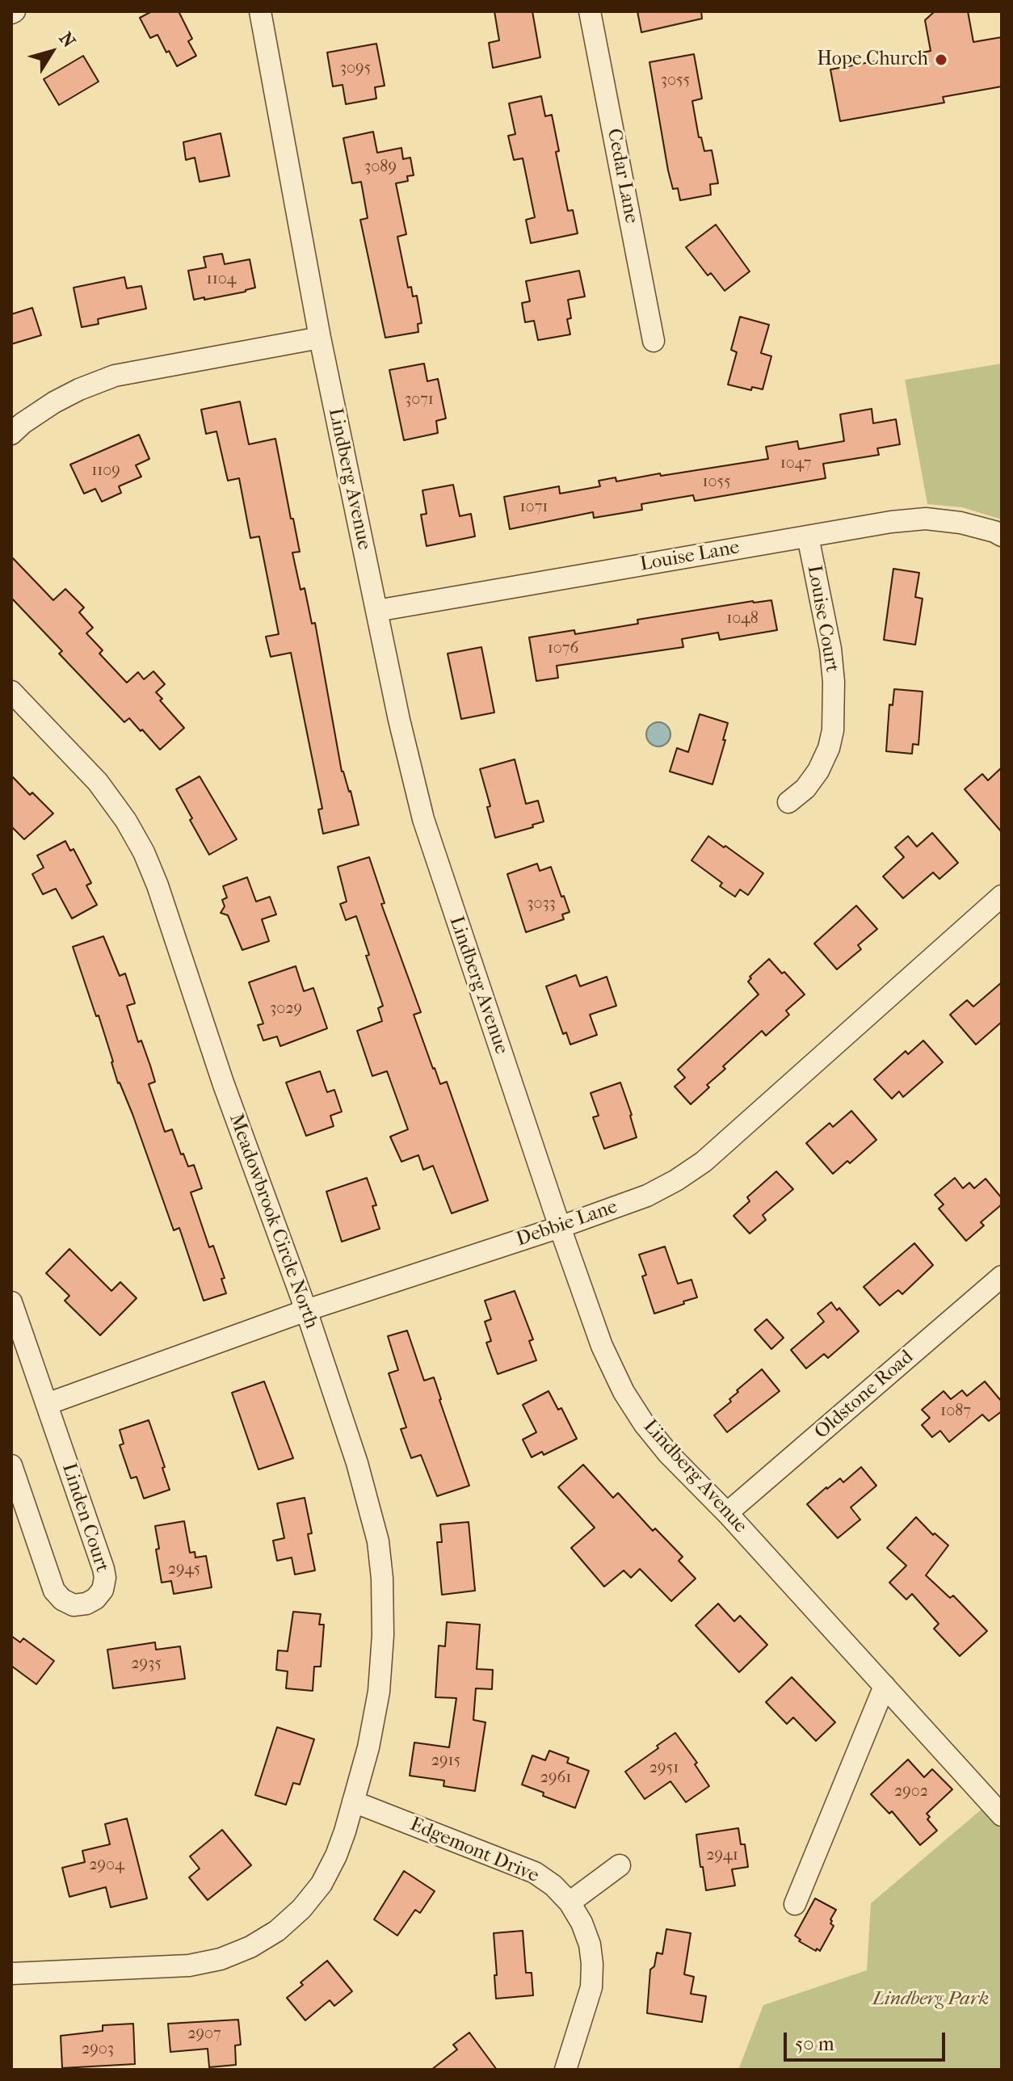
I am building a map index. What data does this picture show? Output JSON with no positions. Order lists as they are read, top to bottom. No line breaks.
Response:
{"streets":{"street":["Cedar Lane","Lindberg Avenue","Louise Lane","Louise Court","Meadowbrook Circle North","Debbie Lane","Oldstone Road","Linden Court","Edgemont Drive"]},"crossings":[["Lindberg Avenue","Louise Lane"],["Lindberg Avenue","Debbie Lane"],["Lindberg Avenue","Oldstone Road"],["Louise Lane","Louise Court"],["Meadowbrook Circle North","Debbie Lane"],["Meadowbrook Circle North","Edgemont Drive"],["Debbie Lane","Linden Court"]],"parks":["Lindberg Park"],"places":["Hope Church"],"house_numbers":["3095","3055","3089","1104","3071","1047","1109","1055","1071","1048","1076","3033","3029","1087","2945","2935","2915","2951","2961","2902","2941","2904","2907","2903"],"scale_bar":"50 m","north":"top right"}
